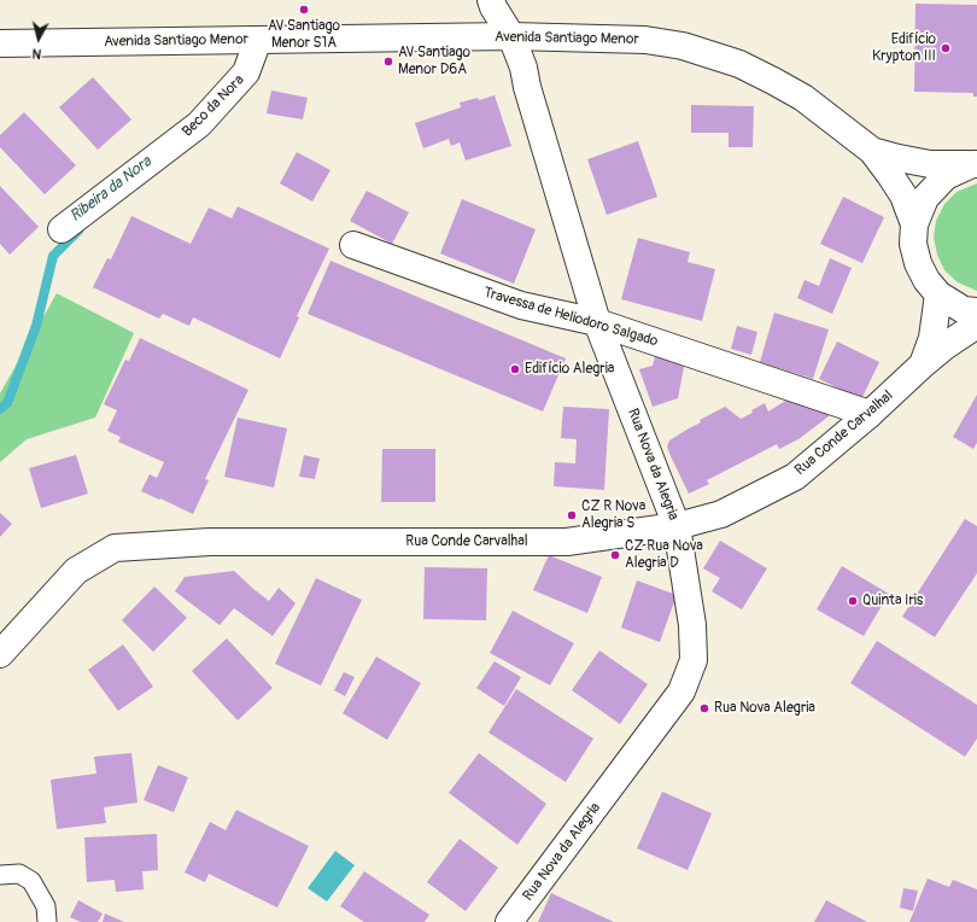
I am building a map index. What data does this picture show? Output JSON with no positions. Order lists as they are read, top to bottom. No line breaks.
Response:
{"streets":{"street":["Avenida Santiago Menor","Beco da Nora","Travessa de Heliodoro Salgado","Rua Conde Carvalhal","Rua Nova da Alegria"]},"crossings":[["Avenida Santiago Menor","Beco da Nora"],["Avenida Santiago Menor","Rua Nova da Alegria"],["Travessa de Heliodoro Salgado","Rua Conde Carvalhal"],["Travessa de Heliodoro Salgado","Rua Nova da Alegria"],["Rua Conde Carvalhal","Rua Nova da Alegria"]],"water":["Ribeira da Nora"],"places":["AV Santiago Menor S1A","Edifício Krypton III","AV Santiago Menor D6A","Edifício Alegria","CZ R Nova Alegria S","CZ Rua Nova Alegria D","Quinta Iris","Rua Nova Alegria"],"north":"bottom"}
